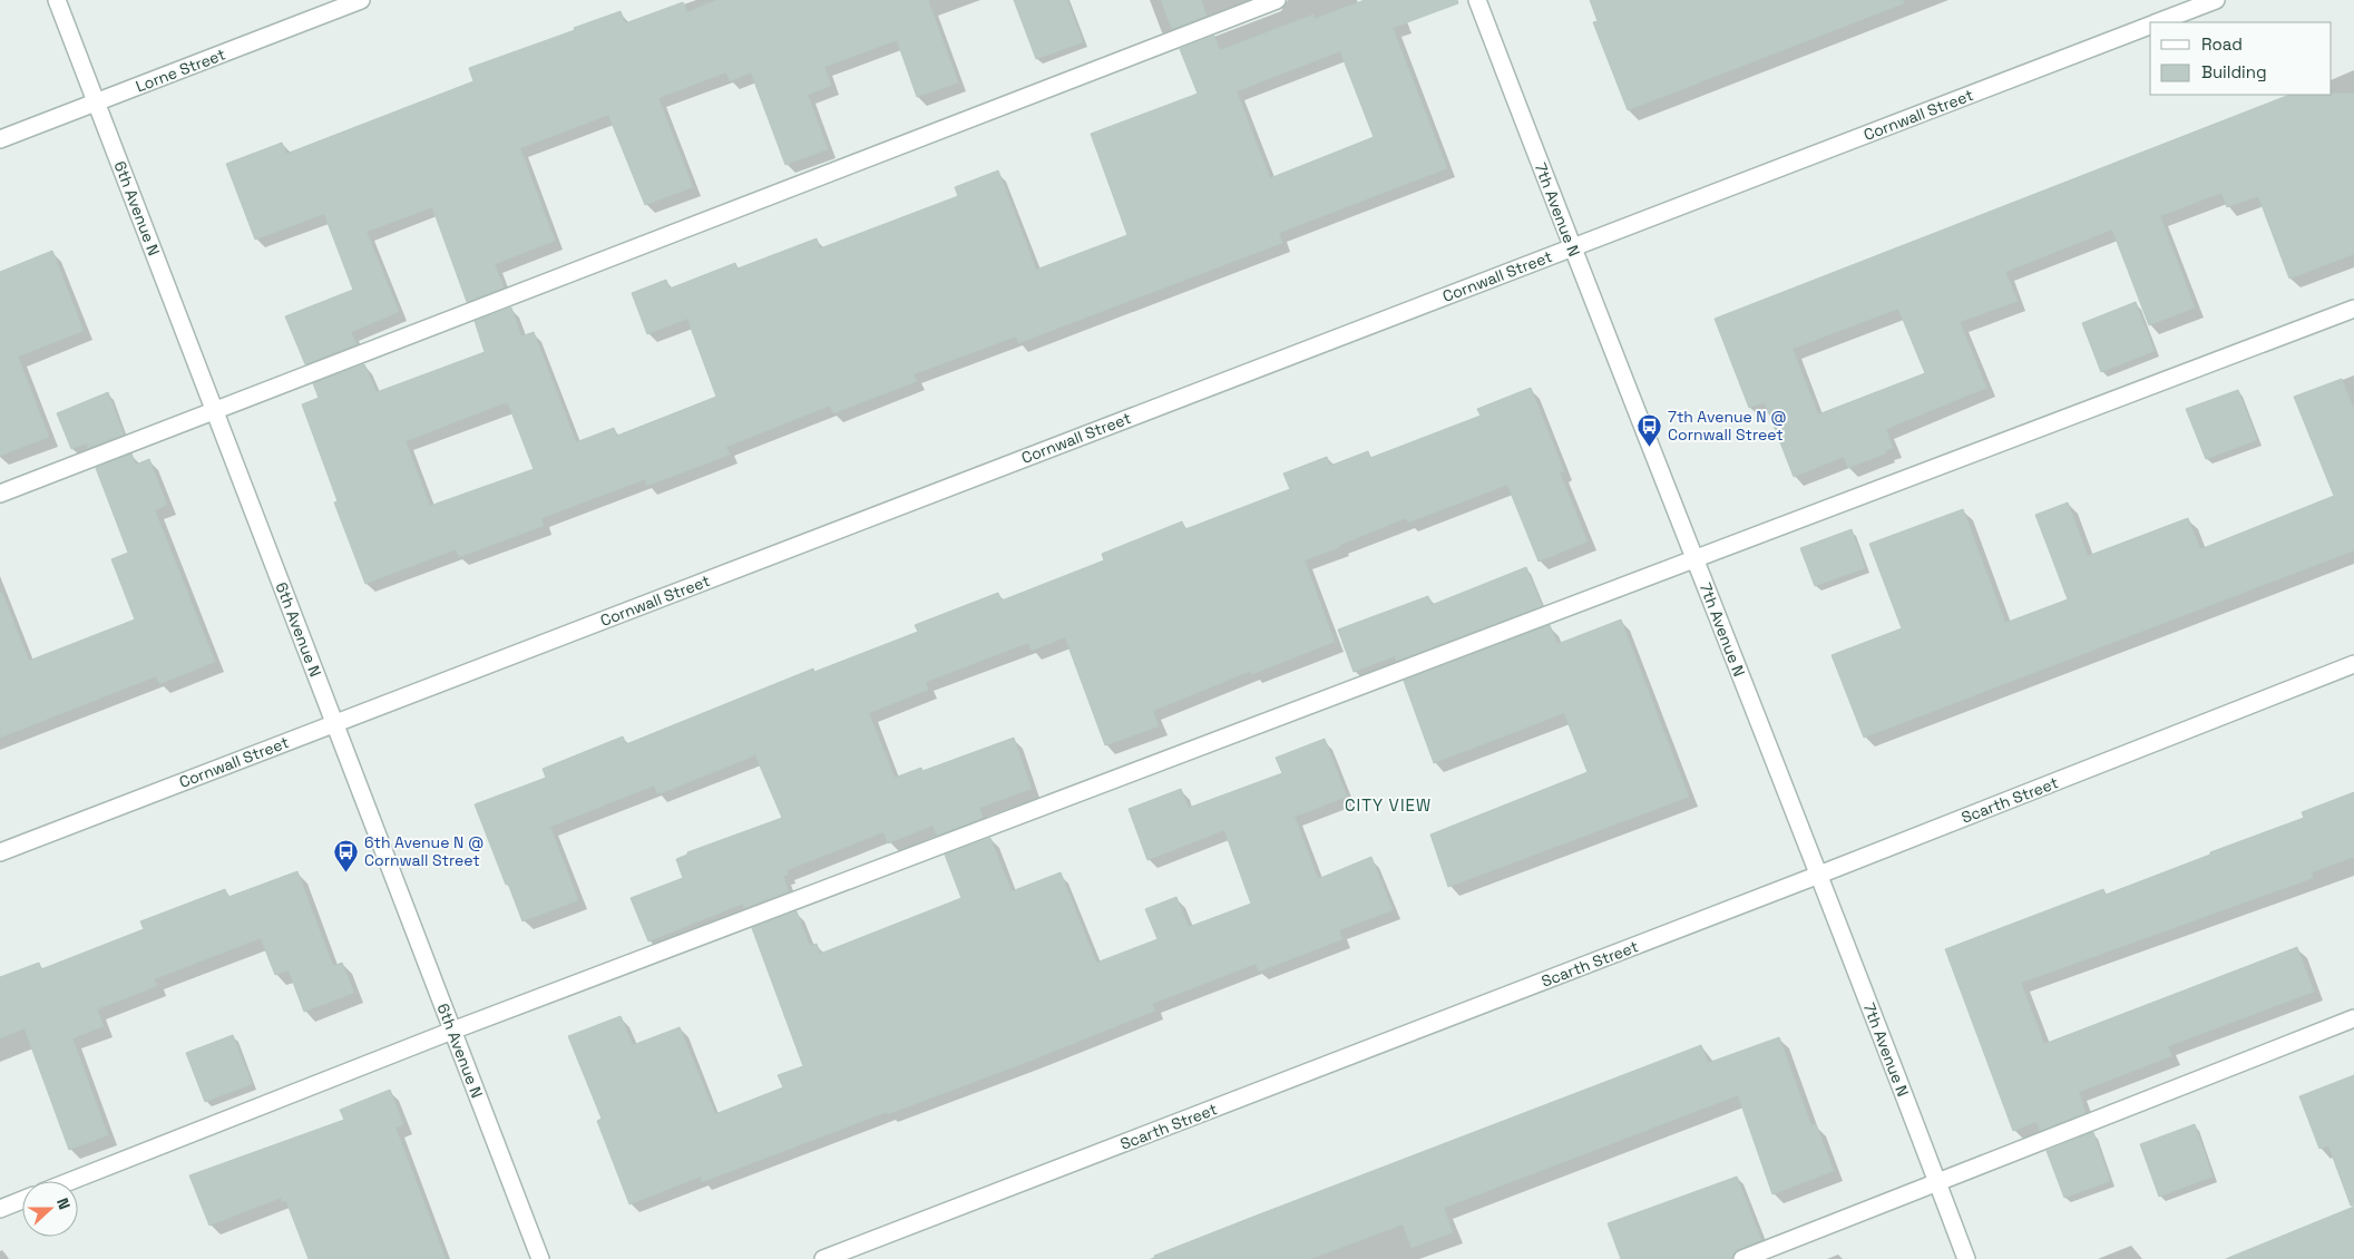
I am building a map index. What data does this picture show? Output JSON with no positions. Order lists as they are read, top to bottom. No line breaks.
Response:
{"streets":{"street":["Lorne Street","Cornwall Street","6th Avenue N","7th Avenue N","Scarth Street"]},"crossings":[["Lorne Street","6th Avenue N"],["Cornwall Street","6th Avenue N"],["Cornwall Street","7th Avenue N"],["7th Avenue N","Scarth Street"]],"districts":["CITY VIEW"],"places":{"bus stop":["7th Avenue N @ Cornwall Street","6th Avenue N @ Cornwall Street"]},"legend":["Road","Building"],"north":"right"}
